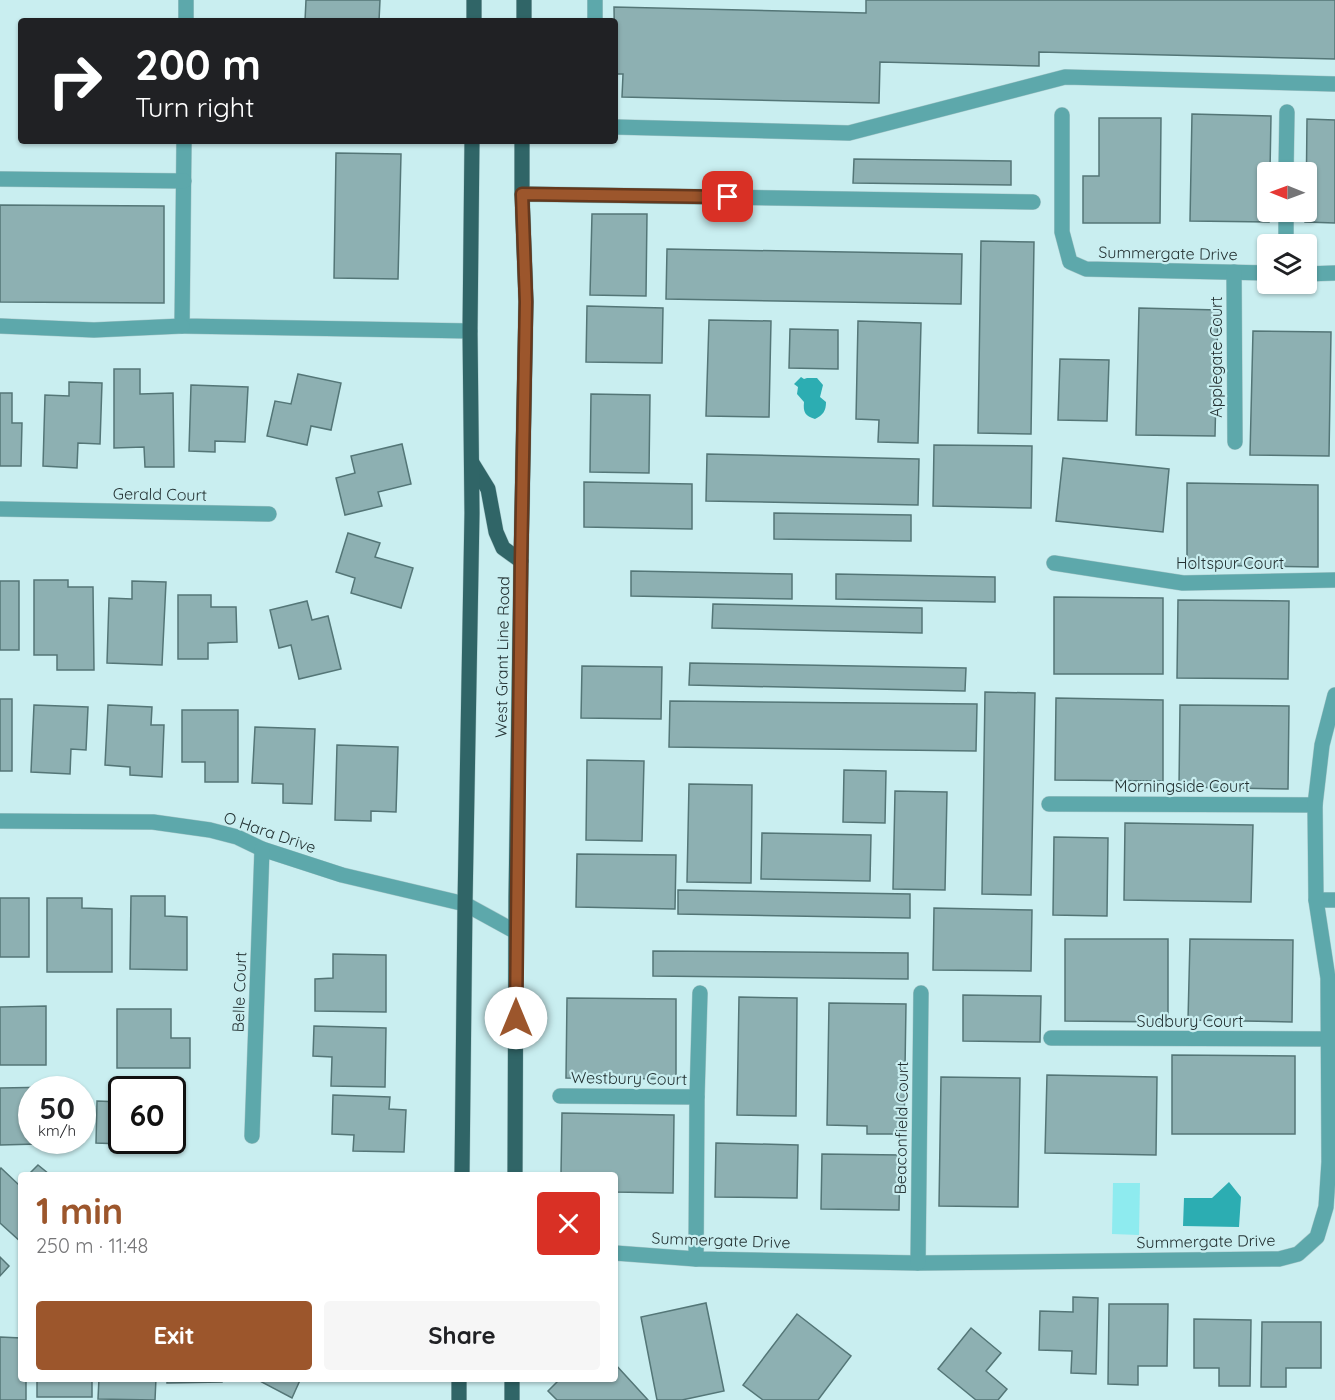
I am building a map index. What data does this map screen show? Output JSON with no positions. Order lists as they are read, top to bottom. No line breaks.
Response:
{"streets":{"main road":["West Grant Line Road"],"street":["Summergate Drive","Applegate Court","Gerald Court","Holtspur Court","Morningside Court","O Hara Drive","Belle Court","Sudbury Court","Westbury Court","Beaconfield Court"]},"crossings":[["Summergate Drive","Applegate Court"],["Summergate Drive","Morningside Court"],["Summergate Drive","Sudbury Court"],["Summergate Drive","Westbury Court"],["Summergate Drive","Beaconfield Court"],["West Grant Line Road","O Hara Drive"],["O Hara Drive","Belle Court"]],"north":"left","page":{"turn":["200 m","Turn right"],"speed":"50 km/h","limit":"60","heading":["1 min","250 m · 11:48"],"buttons":["Exit","Share"]}}
